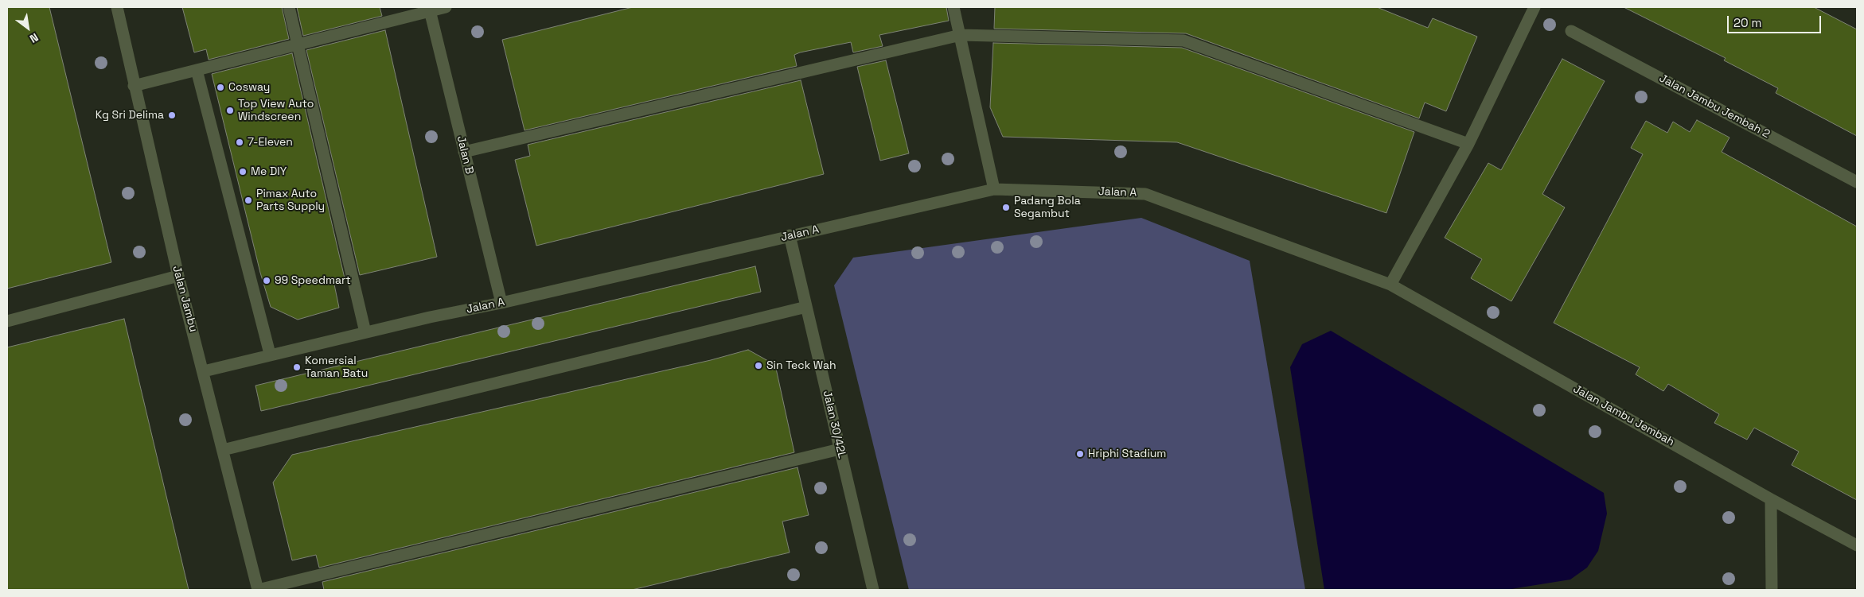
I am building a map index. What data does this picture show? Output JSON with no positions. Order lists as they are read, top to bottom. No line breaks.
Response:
{"streets":{"street":["Jalan Jambu Jembah 2","Jalan B","Jalan A","Jalan Jambu","Jalan Jambu Jembah","Jalan 30/42L"]},"crossings":[["Jalan B","Jalan A"],["Jalan A","Jalan Jambu"],["Jalan A","Jalan Jambu Jembah"],["Jalan A","Jalan 30/42L"]],"places":["Cosway","Top View Auto Windscreen","Kg Sri Delima","7-Eleven","Me DIY","Pimax Auto Parts Supply","Padang Bola Segambut","99 Speedmart","Sin Teck Wah","Komersial Taman Batu","Hriphi Stadium"],"scale_bar":"20 m","north":"bottom right"}
